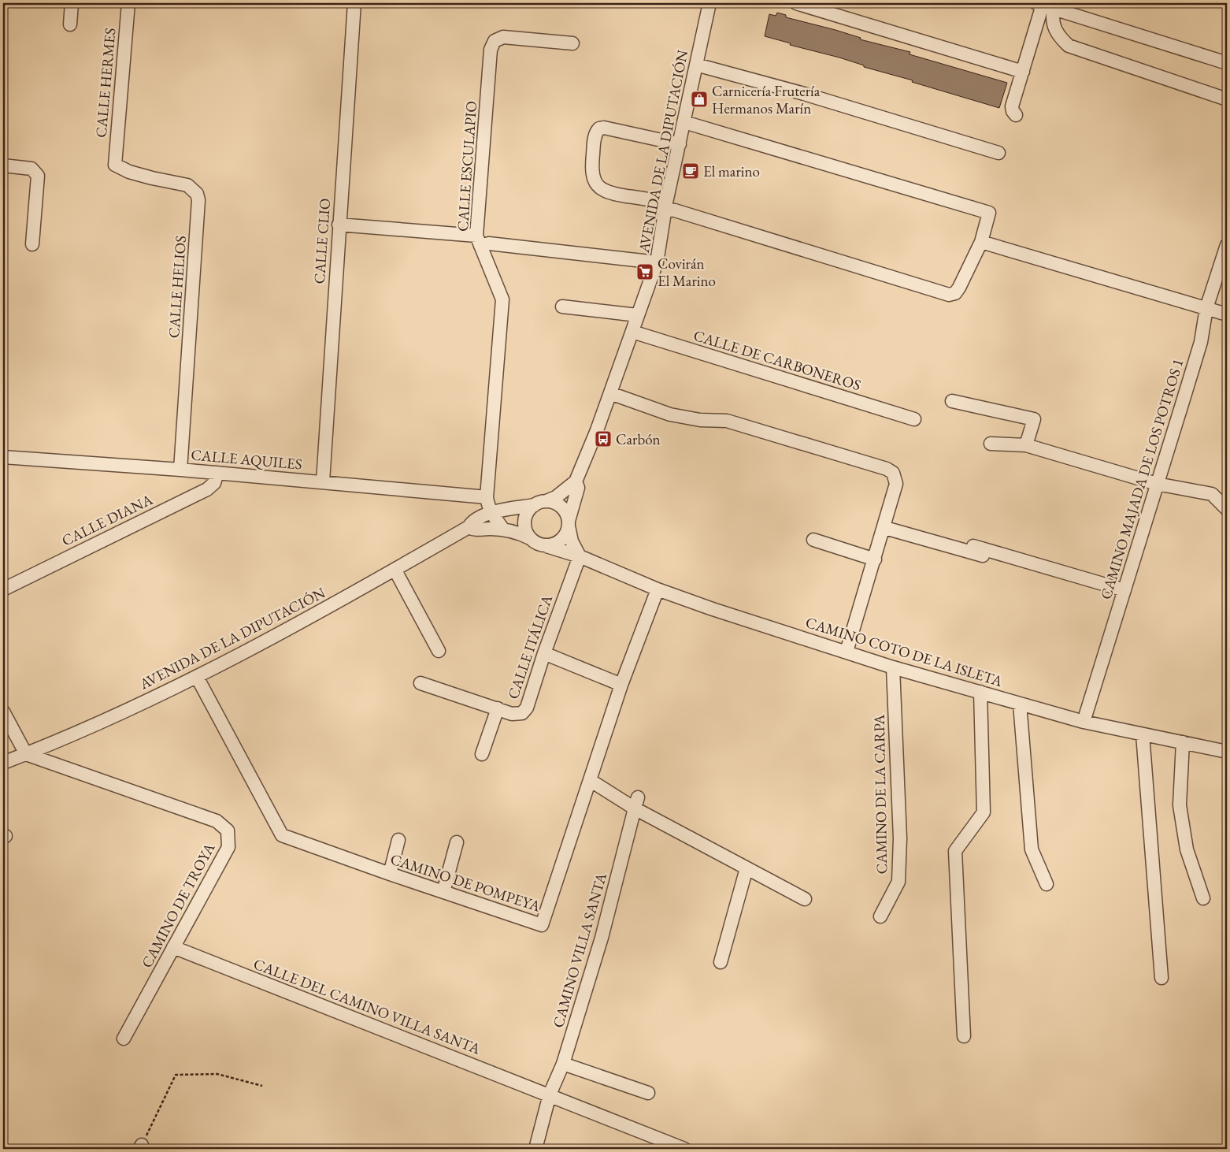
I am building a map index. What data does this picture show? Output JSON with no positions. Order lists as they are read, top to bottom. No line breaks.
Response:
{"streets":{"street":["CALLE HERMES","AVENIDA DE LA DIPUTACIÓN","CALLE ESCULAPIO","CALLE CLIO","CALLE HELIOS","CALLE DE CARBONEROS","CALLE AQUILES","CAMINO MAJADA DE LOS POTROS 1","CALLE DIANA","CALLE ITÁLICA","CAMINO COTO DE LA ISLETA","CAMINO DE LA CARPA","CAMINO DE POMPEYA","CAMINO DE TROYA","CAMINO VILLA SANTA","CALLE DEL CAMINO VILLA SANTA"]},"crossings":[["CALLE HERMES","CALLE HELIOS"],["AVENIDA DE LA DIPUTACIÓN","CALLE ESCULAPIO"],["AVENIDA DE LA DIPUTACIÓN","CALLE DE CARBONEROS"],["AVENIDA DE LA DIPUTACIÓN","CAMINO COTO DE LA ISLETA"],["AVENIDA DE LA DIPUTACIÓN","CAMINO DE POMPEYA"],["AVENIDA DE LA DIPUTACIÓN","CAMINO DE TROYA"],["CALLE ESCULAPIO","CALLE AQUILES"],["CALLE CLIO","CALLE AQUILES"],["CALLE HELIOS","CALLE AQUILES"],["CALLE AQUILES","CALLE DIANA"],["CAMINO MAJADA DE LOS POTROS 1","CAMINO COTO DE LA ISLETA"],["CALLE ITÁLICA","CAMINO COTO DE LA ISLETA"],["CAMINO COTO DE LA ISLETA","CAMINO DE LA CARPA"],["CAMINO COTO DE LA ISLETA","CAMINO DE POMPEYA"],["CAMINO DE TROYA","CALLE DEL CAMINO VILLA SANTA"],["CAMINO VILLA SANTA","CALLE DEL CAMINO VILLA SANTA"]],"places":{"shop":["Carnicería Frutería Hermanos Marín"],"cafe":["El marino"],"supermarket":["Covirán El Marino"],"bus stop":["Carbón"]}}
